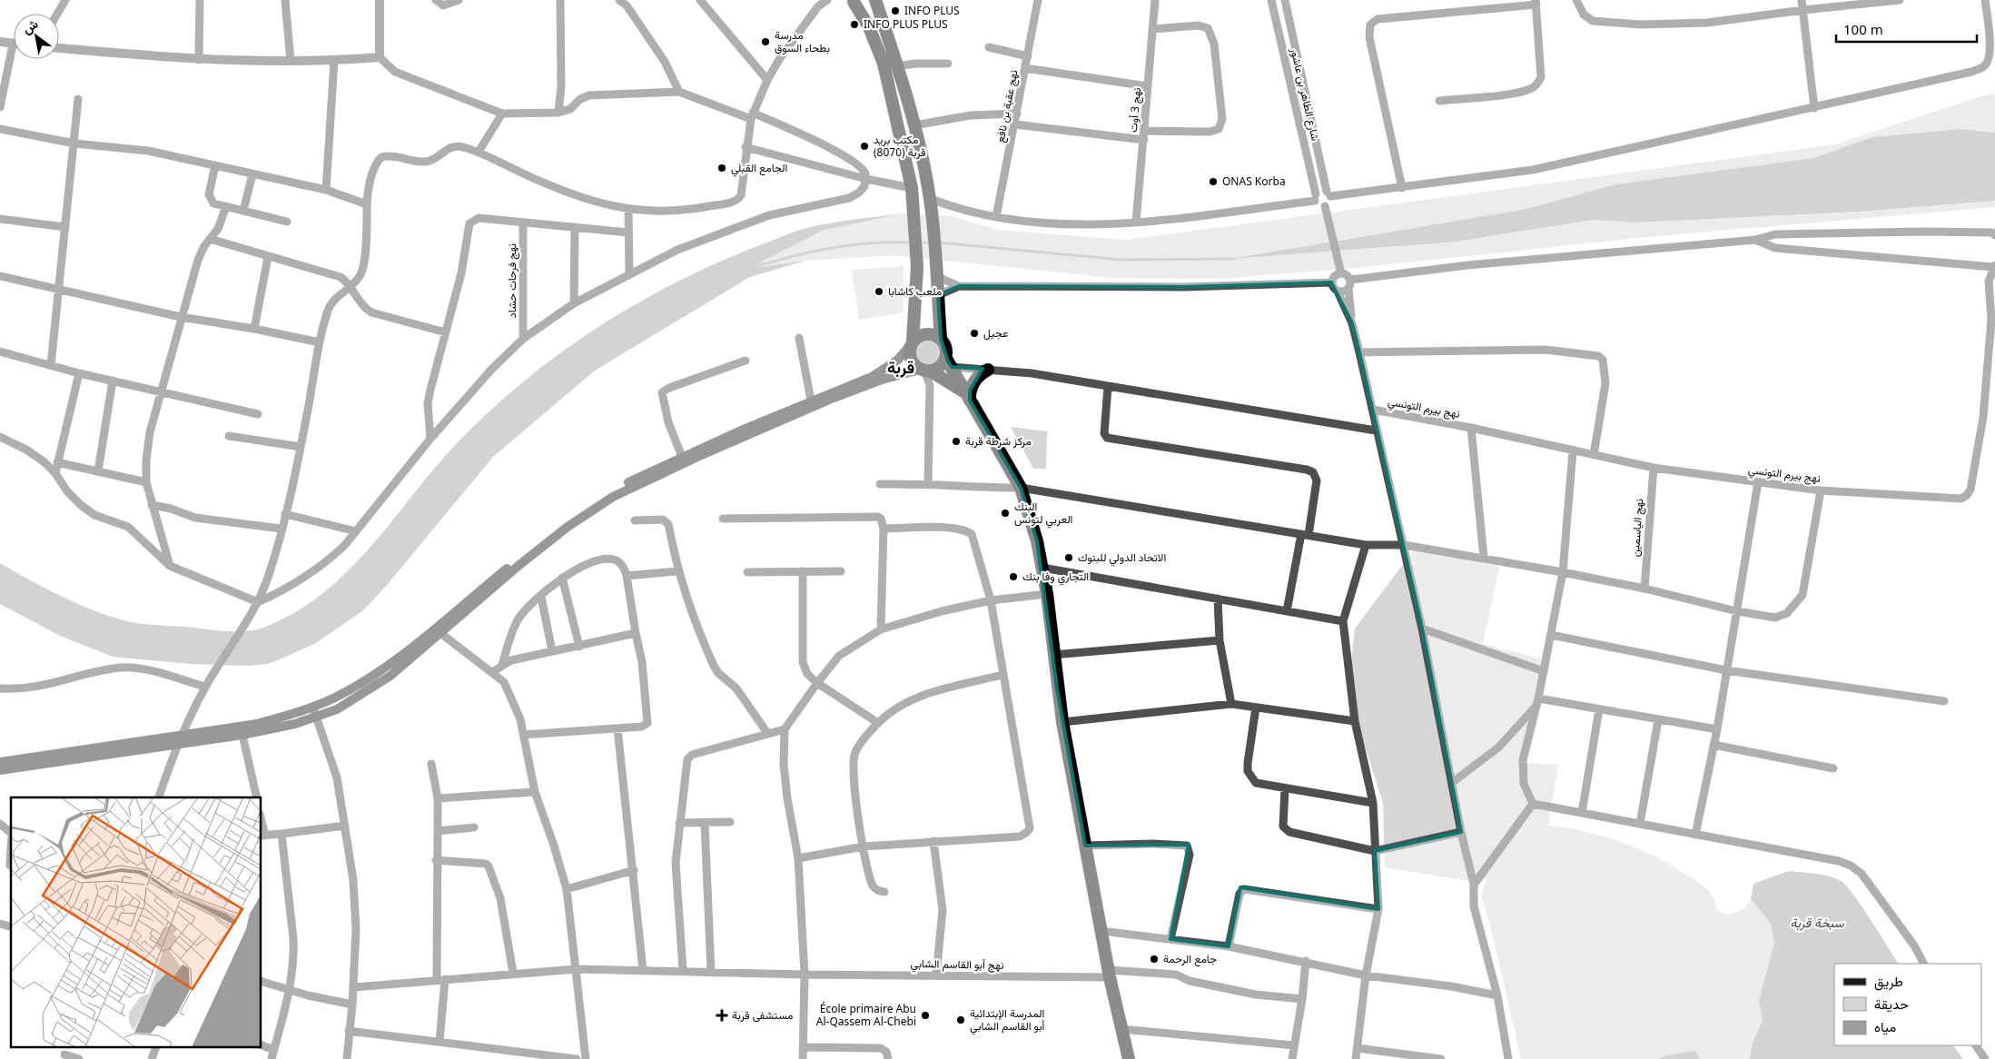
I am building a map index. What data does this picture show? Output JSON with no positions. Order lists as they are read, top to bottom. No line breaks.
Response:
{"streets":{"street":["شارع الطاهر بن عاشور","نهج عقبة بن نافع","نهج 3 أوت","نهج فرحات حشاد","نهج بيرم التونسي","نهج الياسمين","نهج أبو القاسم الشابي"]},"crossings":[["نهج بيرم التونسي","نهج الياسمين"]],"districts":["قربة"],"water":["سبخة قربة"],"places":{"other":["INFO PLUS","INFO PLUS PLUS","مدرسة بطحاء السوق","مكتب بريد قربة (8070)","الجامع القبلي","ONAS Korba","ملعب كاشابا","عجيل","مركز شرطة قربة","البنك العربي لتونس","الاتحاد الدولي للبنوك","التجاري وفا بنك","جامع الرحمة","École primaire Abu Al-Qassem Al-Chebi","المدرسة الإبتدائية أبو القاسم الشابي"],"health":["مستشفى قربة"]},"legend":["طريق","حديقة","مياه"],"scale_bar":"100 m","north":"top left"}
